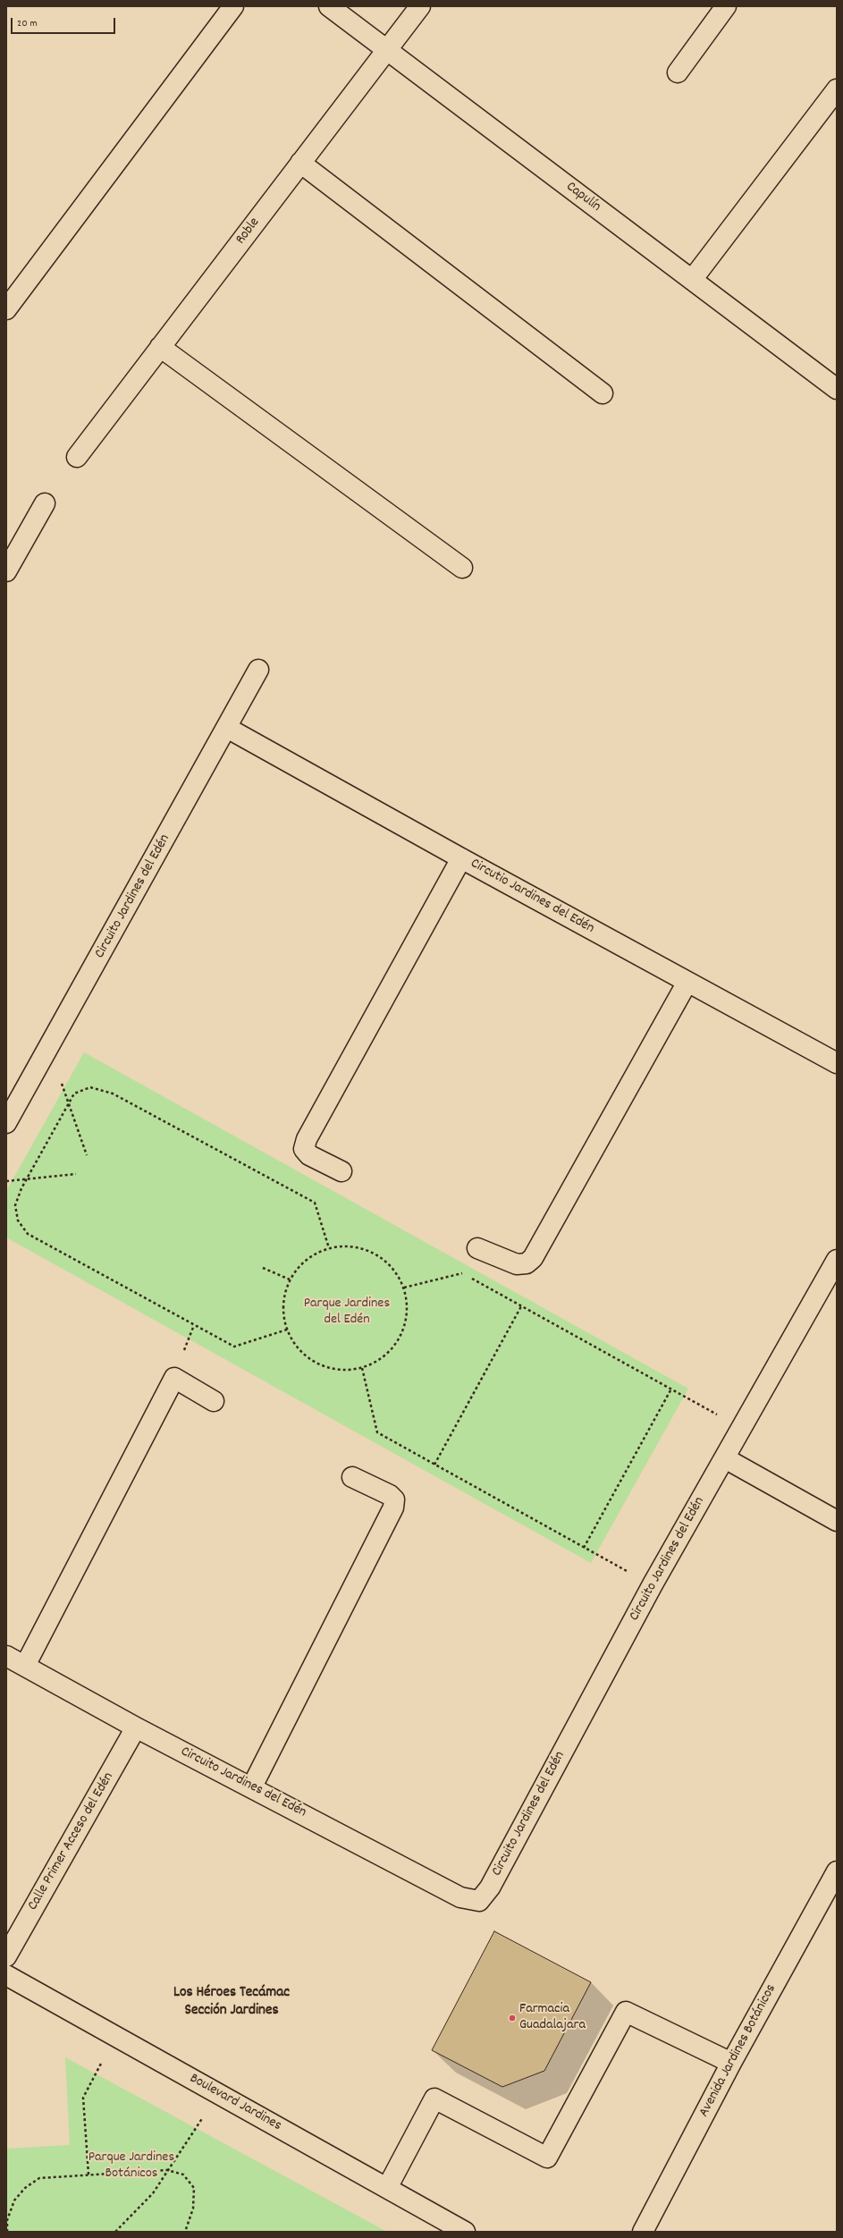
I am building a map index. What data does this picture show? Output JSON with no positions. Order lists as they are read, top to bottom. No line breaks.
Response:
{"streets":{"street":["Capulín","Roble","Circuito Jardines del Edén","Circutio Jardines del Edén","Calle Primer Acceso del Edén","Avenida Jardines Botánicos","Boulevard Jardines"]},"crossings":[["Capulín","Roble"],["Circuito Jardines del Edén","Circutio Jardines del Edén"],["Circuito Jardines del Edén","Calle Primer Acceso del Edén"]],"districts":["Los Héroes Tecámac Sección Jardines"],"parks":["Parque Jardines del Edén","Parque Jardines Botánicos"],"places":["Farmacia Guadalajara"],"scale_bar":"20 m"}
